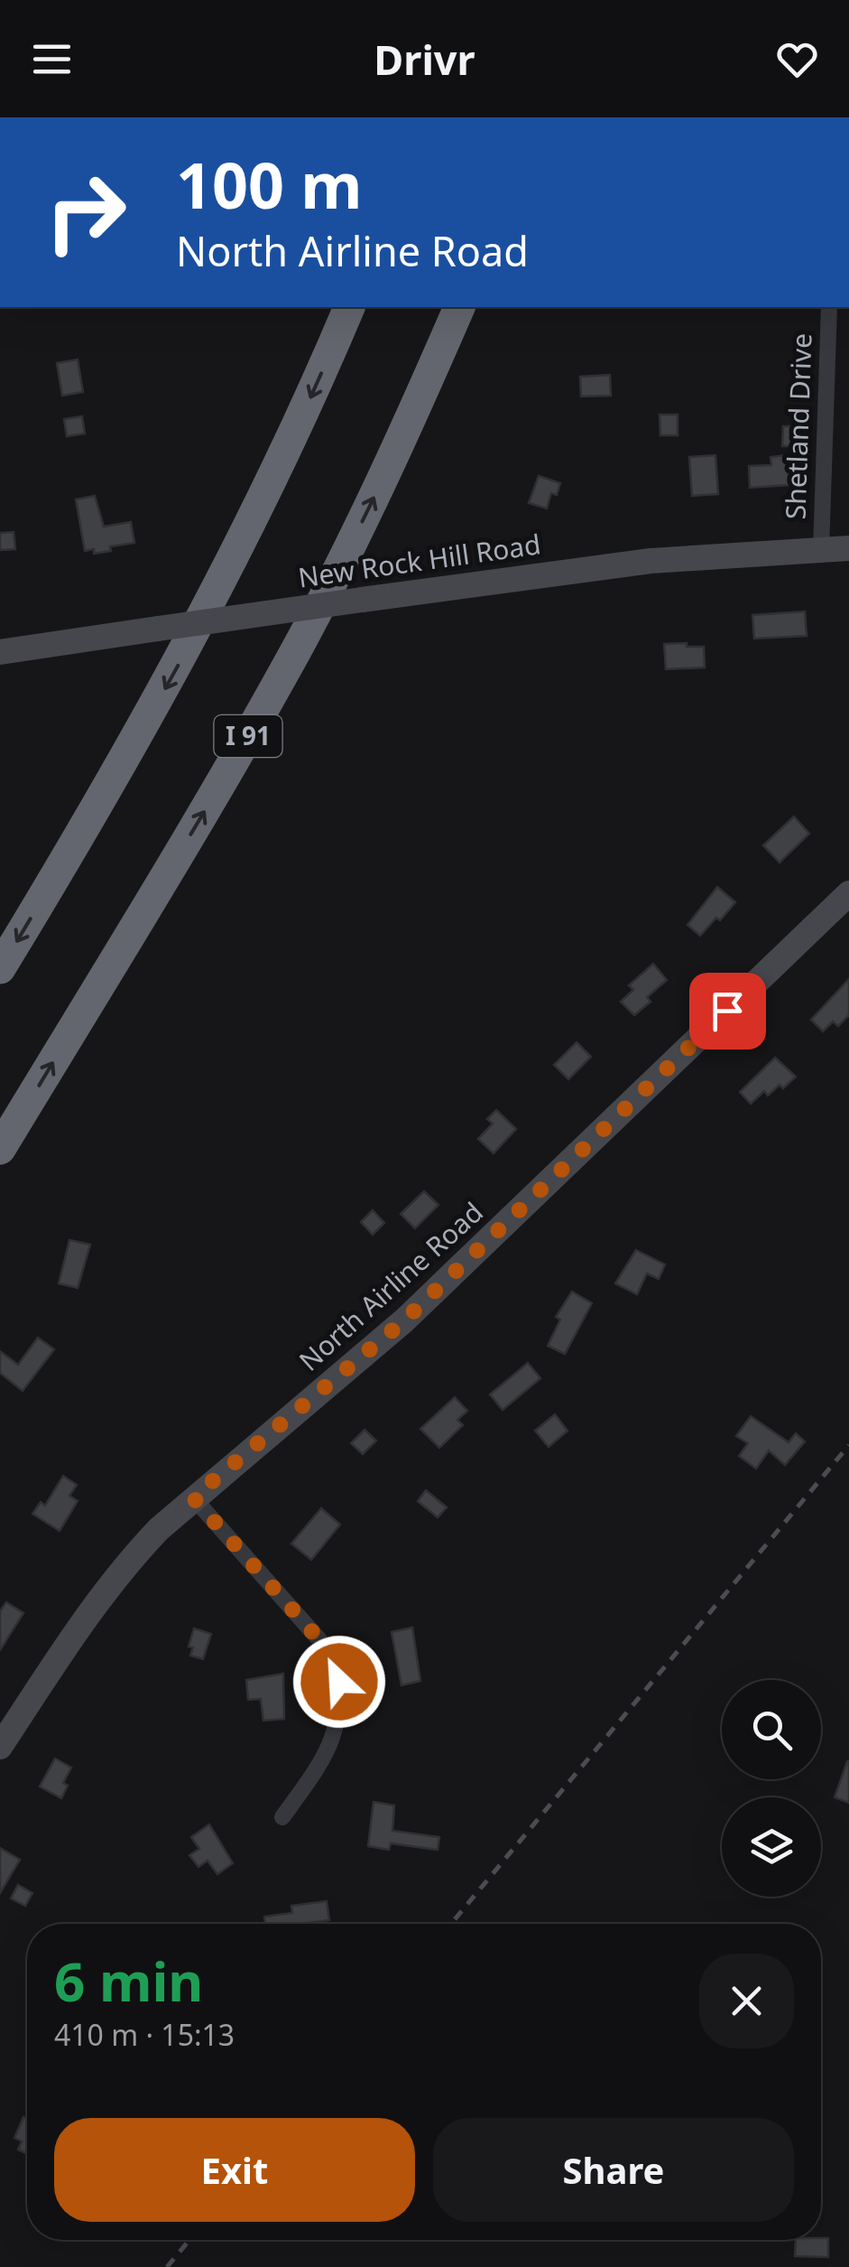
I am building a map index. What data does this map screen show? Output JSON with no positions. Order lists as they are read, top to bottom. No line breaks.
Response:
{"streets":{"highway":["I 91"],"main road":["New Rock Hill Road","North Airline Road"],"street":["Shetland Drive"]},"crossings":[["Shetland Drive","New Rock Hill Road"]],"page":{"header":"Drivr","turn":["100 m","North Airline Road"],"heading":["6 min","410 m · 15:13"],"buttons":["Exit","Share"]}}
